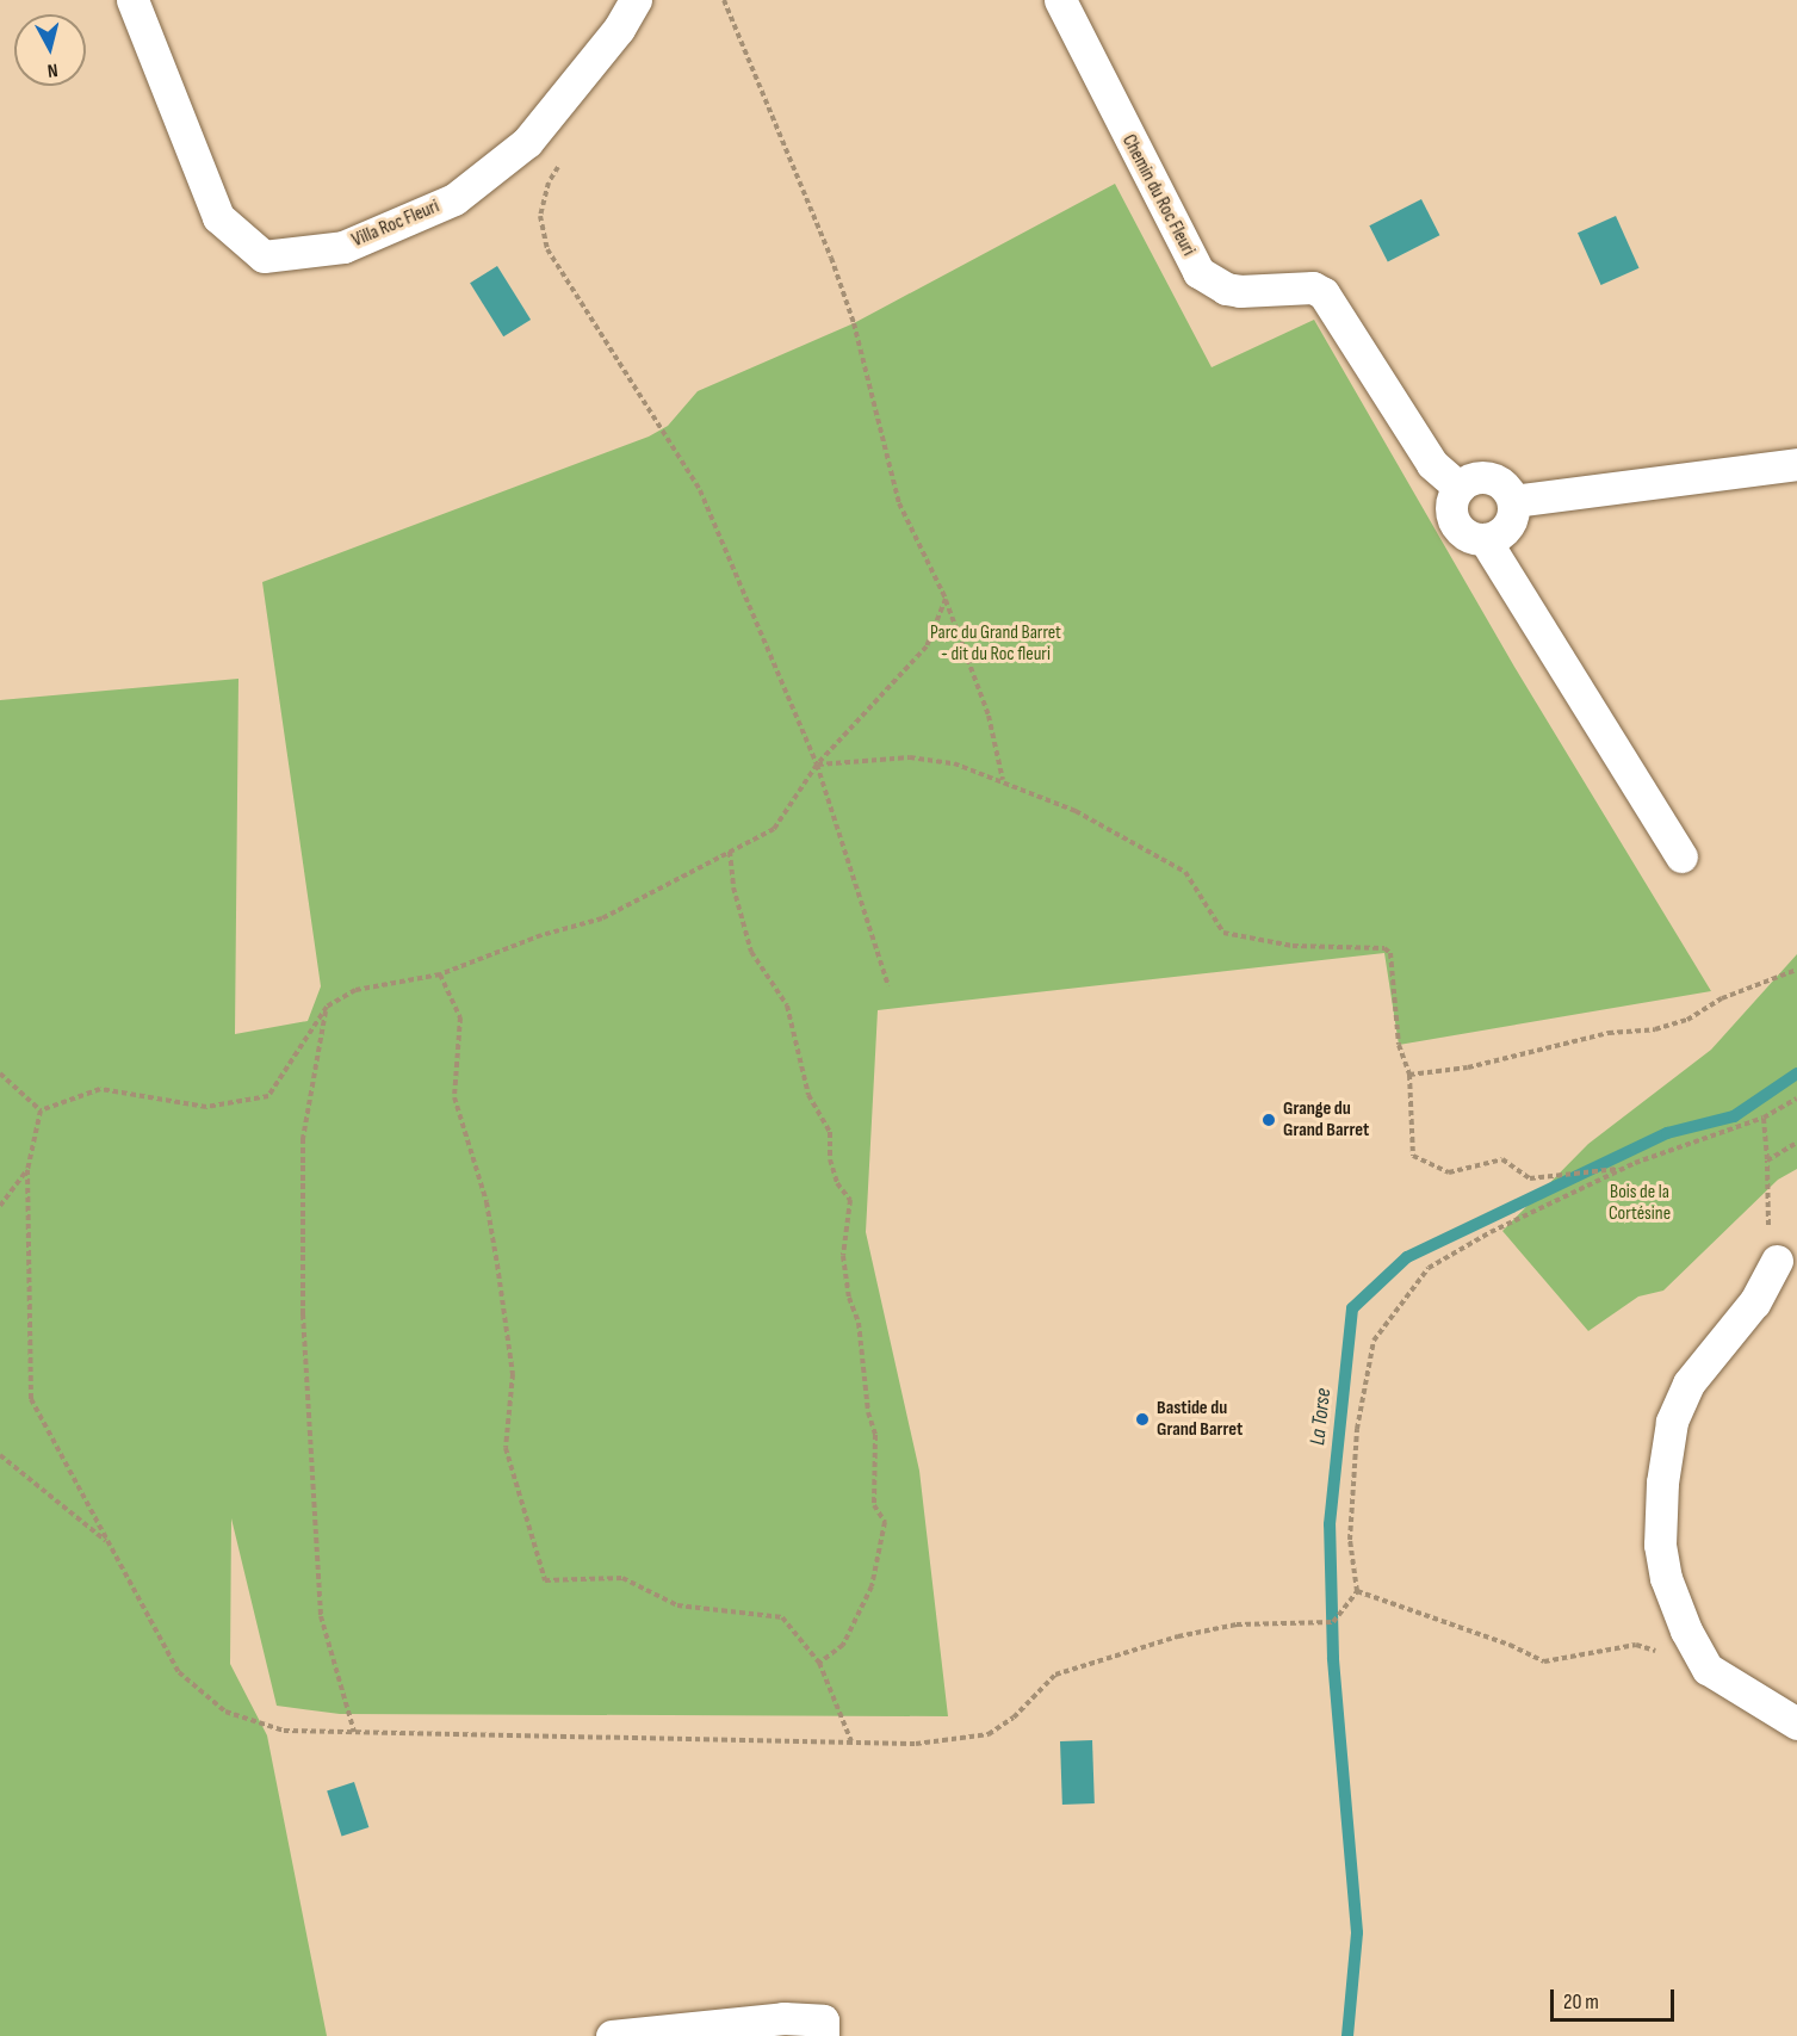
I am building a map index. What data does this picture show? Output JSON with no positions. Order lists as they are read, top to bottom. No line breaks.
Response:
{"streets":{"street":["Chemin du Roc Fleuri","Villa Roc Fleuri"]},"water":["La Torse"],"parks":["Parc du Grand Barret - dit du Roc fleuri","Bois de la Cortésine"],"places":["Grange du Grand Barret","Bastide du Grand Barret"],"scale_bar":"20 m","north":"bottom"}
